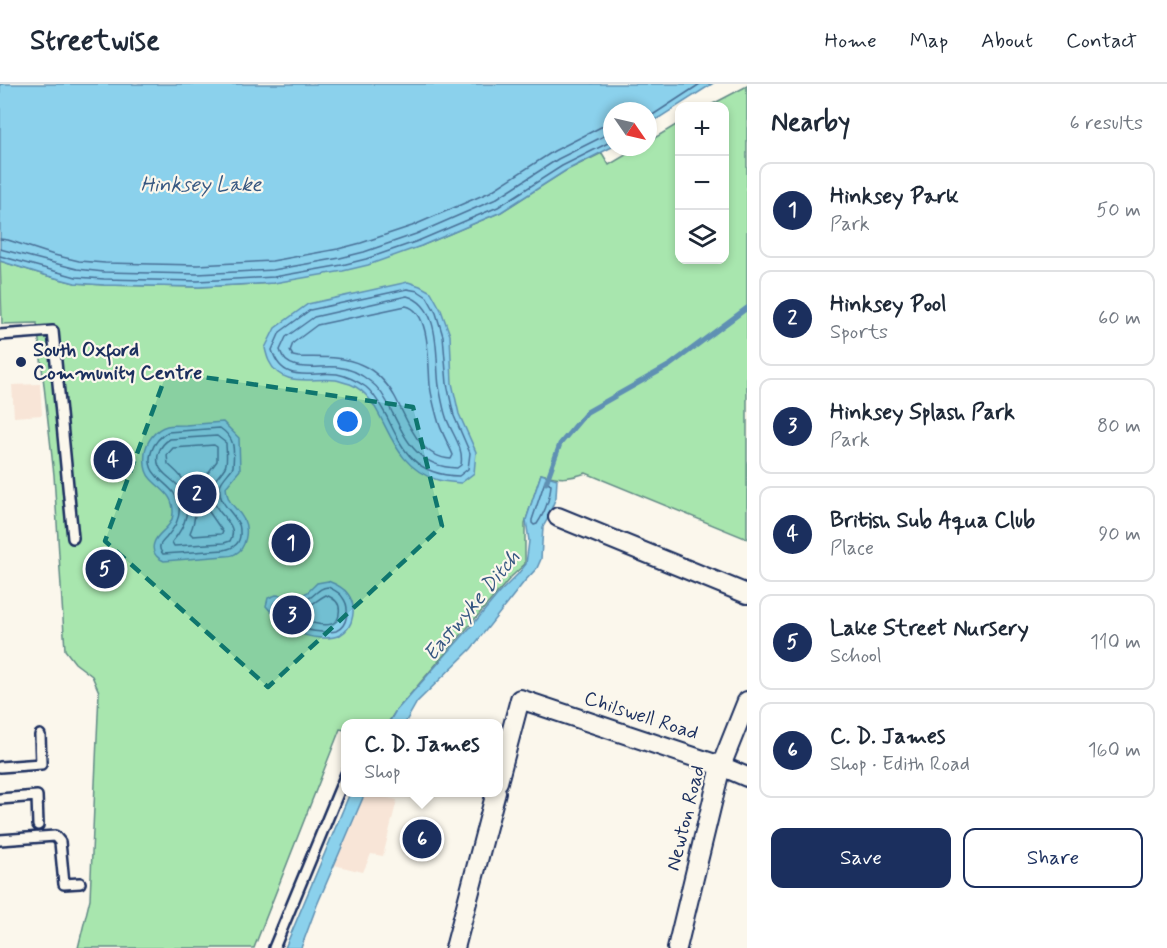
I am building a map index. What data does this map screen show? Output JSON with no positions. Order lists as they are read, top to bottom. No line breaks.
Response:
{"streets":{"street":["Chilswell Road","Newton Road"]},"crossings":[["Chilswell Road","Newton Road"]],"water":["Hinksey Lake","Eastwyke Ditch"],"places":["South Oxford Community Centre"],"north":"bottom right","page":{"header":"Streetwise","nav":["Home","Map","About","Contact"],"heading":["Nearby","6 results"],"map_buttons":["+","−"],"list":[{"mark":"1","name":"Hinksey Park","note":"Park","value":"50 m"},{"mark":"2","name":"Hinksey Pool","note":"Sports","value":"60 m"},{"mark":"3","name":"Hinksey Splash Park","note":"Park","value":"80 m"},{"mark":"4","name":"British Sub Aqua Club","note":"Place","value":"90 m"},{"mark":"5","name":"Lake Street Nursery","note":"School","value":"110 m"},{"mark":"6","name":"C. D. James","note":"Shop · Edith Road","value":"160 m"}],"pins":["4","2","1","5","3","6"],"popup":["C. D. James","Shop"],"buttons":["Save","Share"]}}
